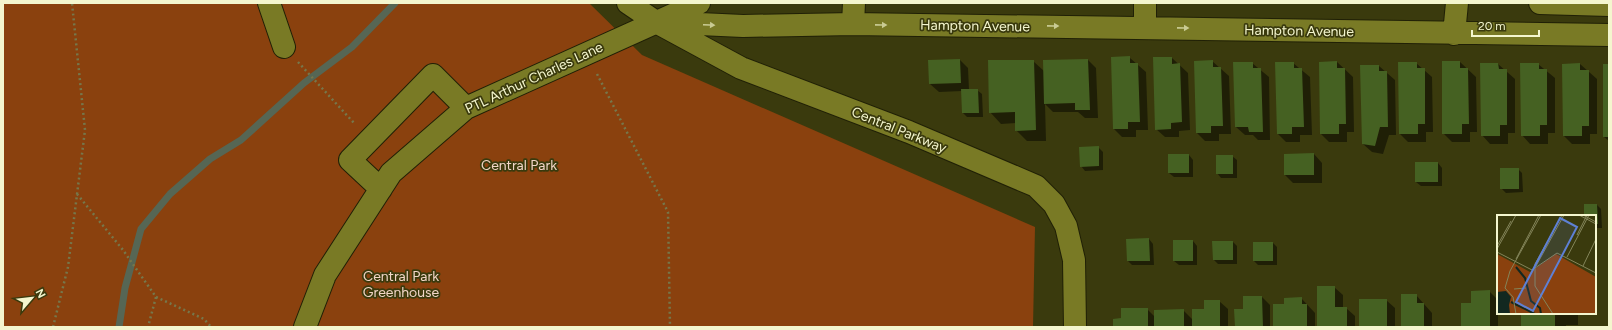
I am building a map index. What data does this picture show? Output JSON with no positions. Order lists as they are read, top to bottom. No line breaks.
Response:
{"streets":{"street":["Hampton Avenue","PTL Arthur Charles Lane","Central Parkway"]},"crossings":[["Hampton Avenue","PTL Arthur Charles Lane"],["Hampton Avenue","Central Parkway"],["PTL Arthur Charles Lane","Central Parkway"]],"one_way":["Hampton Avenue"],"parks":["Central Park","Central Park Greenhouse"],"scale_bar":"20 m","north":"top right"}
